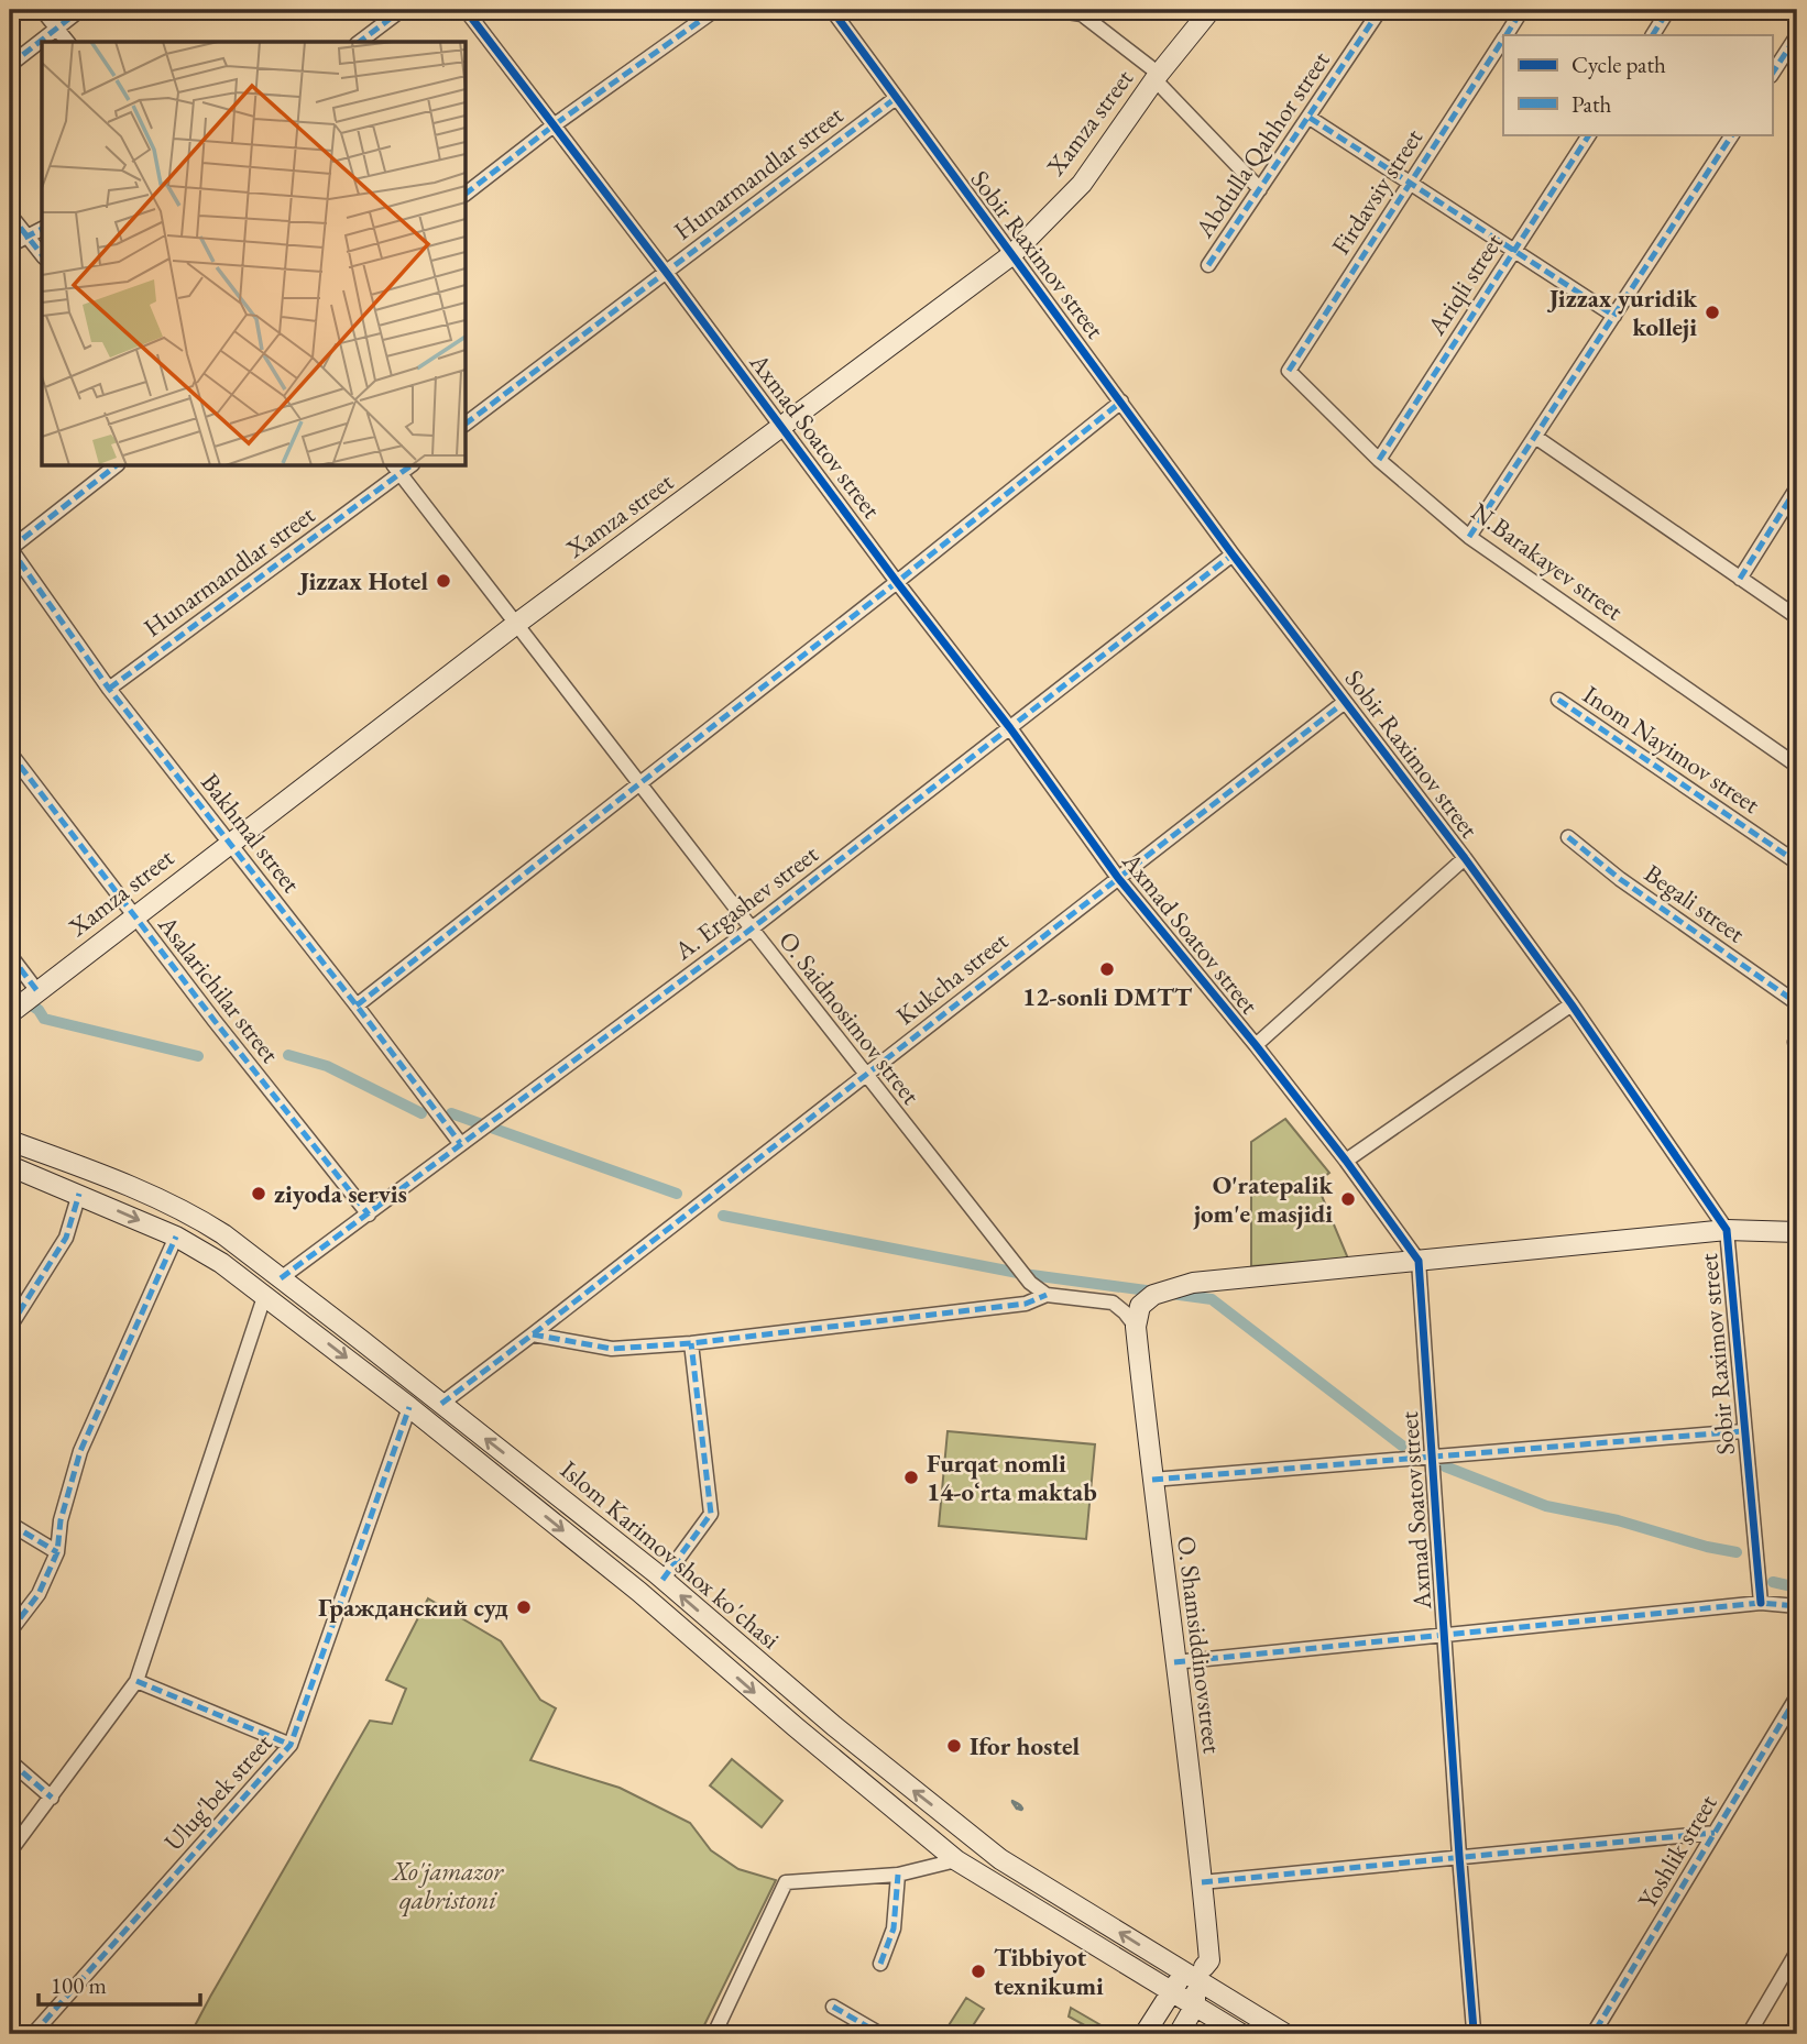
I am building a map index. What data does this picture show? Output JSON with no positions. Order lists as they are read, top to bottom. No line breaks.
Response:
{"streets":{"main road":["Xamza street","Islom Karimov shox ko'chasi","O. Shamsiddinovstreet"],"street":["Abdulla Qahhor street","Hunarmandlar street","Firdavsiy street","Sobir Raximov street","Ariqli street","Axmad Soatov street","N.Barakayev street","Inom Nayimov street","Bakhmal street","A. Ergashev street","Begali street","Kukcha street","Asalarichilar street","O. Saidnosimov street","Ulug'bek street","Yoshlik street"]},"crossings":[["Xamza street","Sobir Raximov street"],["Xamza street","Axmad Soatov street"],["Xamza street","Bakhmal street"],["Xamza street","Asalarichilar street"],["Xamza street","O. Saidnosimov street"],["Hunarmandlar street","Sobir Raximov street"],["Hunarmandlar street","Axmad Soatov street"],["Hunarmandlar street","Bakhmal street"],["Hunarmandlar street","O. Saidnosimov street"],["Firdavsiy street","N.Barakayev street"],["Sobir Raximov street","Axmad Soatov street"],["Sobir Raximov street","A. Ergashev street"],["Sobir Raximov street","Kukcha street"],["Ariqli street","N.Barakayev street"],["Axmad Soatov street","A. Ergashev street"],["Axmad Soatov street","Kukcha street"],["Bakhmal street","A. Ergashev street"],["A. Ergashev street","Asalarichilar street"],["A. Ergashev street","O. Saidnosimov street"],["A. Ergashev street","Islom Karimov shox ko'chasi"],["Kukcha street","O. Saidnosimov street"],["Kukcha street","Islom Karimov shox ko'chasi"],["Islom Karimov shox ko'chasi","O. Shamsiddinovstreet"],["Islom Karimov shox ko'chasi","Ulug'bek street"]],"parks":["Xo'jamazor qabristoni"],"places":["Jizzax yuridik kolleji","Jizzax Hotel","12-sonli DMTT","ziyoda servis","O'ratepalik jom'e masjidi","Furqat nomli 14-oʻrta maktab","Гражданский суд","Ifor hostel","Tibbiyot texnikumi"],"legend":["Cycle path","Path"],"scale_bar":"100 m"}
